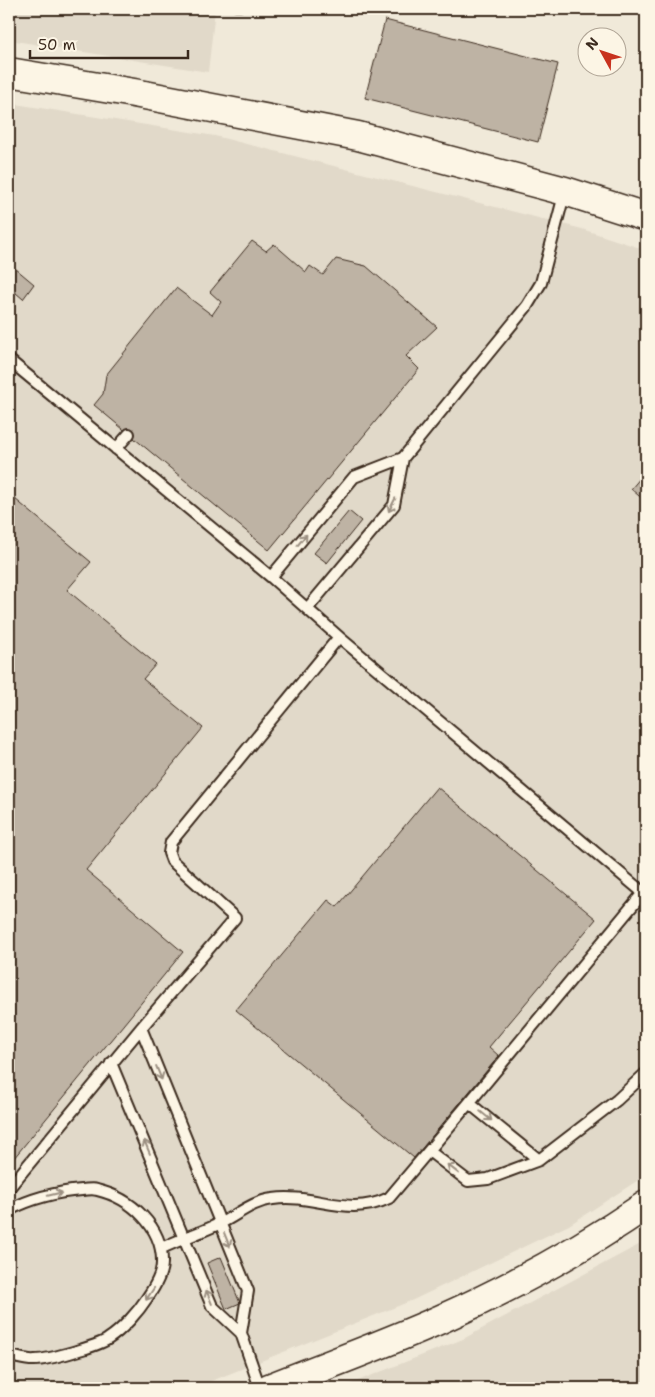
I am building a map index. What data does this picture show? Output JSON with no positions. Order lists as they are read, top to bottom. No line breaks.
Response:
{"scale_bar":"50 m","north":"top left"}
